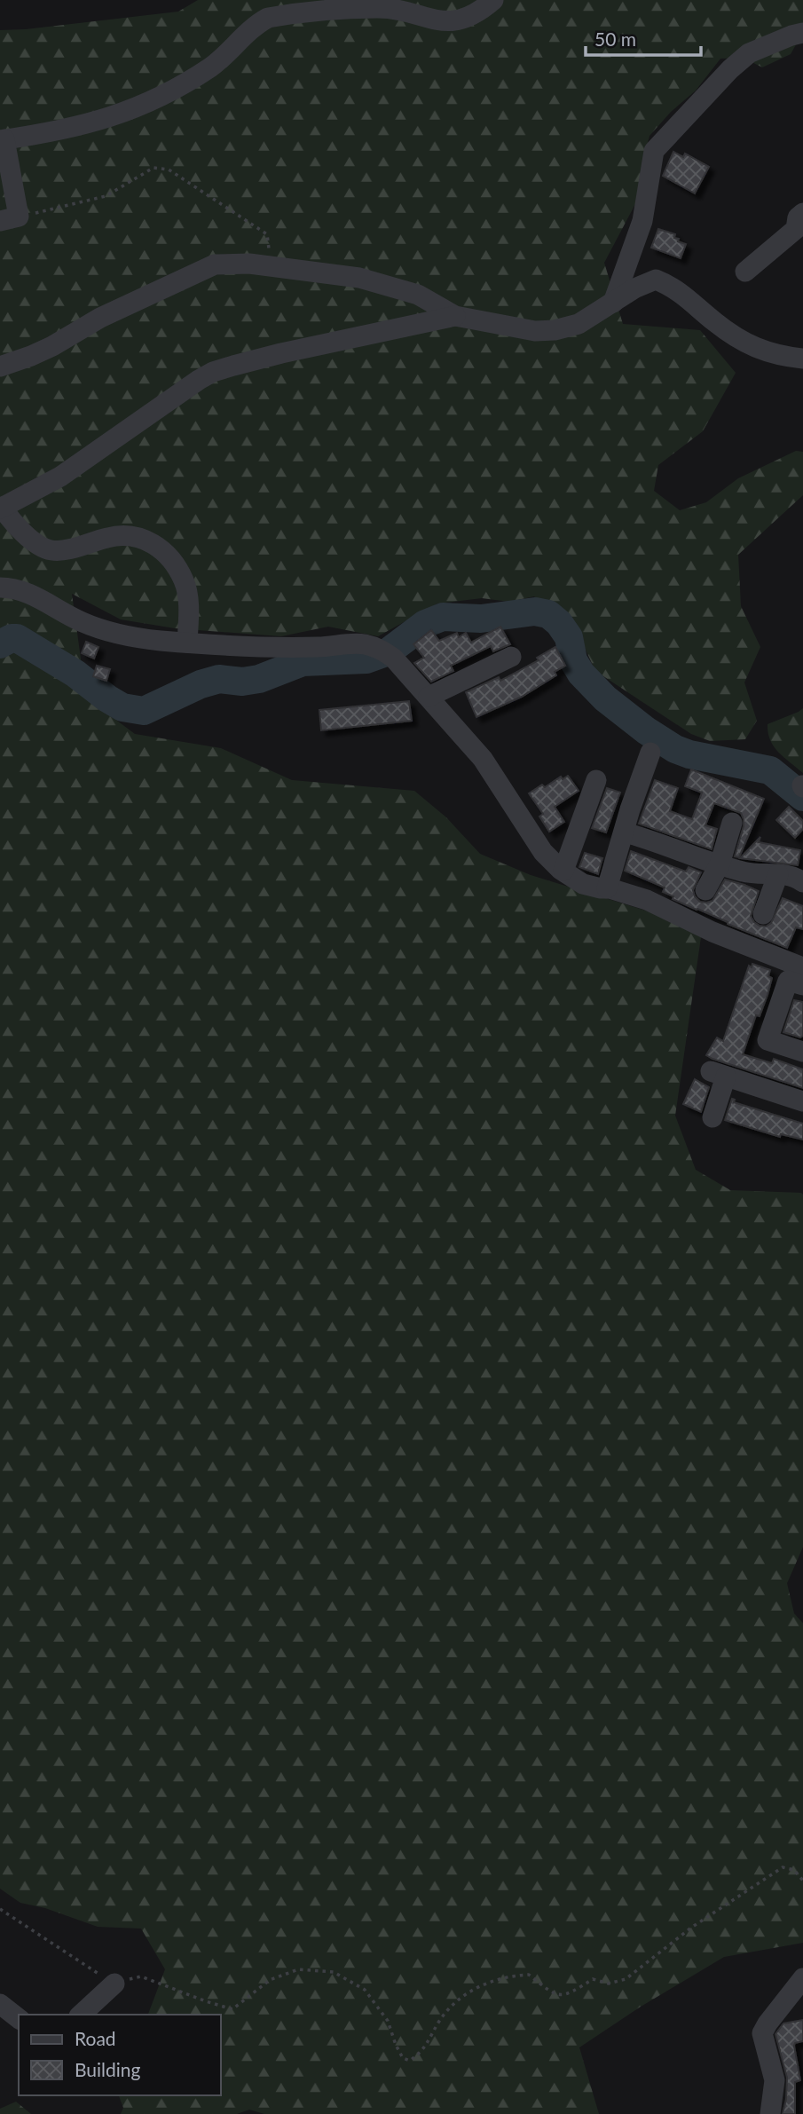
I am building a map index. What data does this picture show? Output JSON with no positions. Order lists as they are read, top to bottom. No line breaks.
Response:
{"legend":["Road","Building"],"scale_bar":"50 m"}
